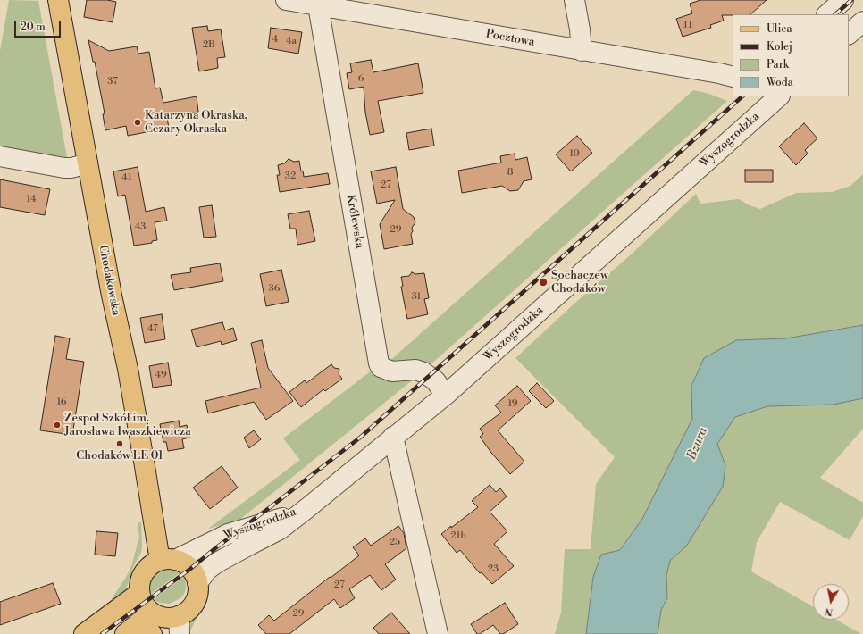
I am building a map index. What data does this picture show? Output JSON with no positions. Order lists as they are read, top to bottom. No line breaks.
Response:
{"streets":{"main road":["Chodakowska"],"street":["Pocztowa","Wyszogrodzka","Królewska"]},"crossings":[["Pocztowa","Królewska"],["Wyszogrodzka","Królewska"],["Wyszogrodzka","Chodakowska"]],"water":["Bzura"],"places":["Katarzyna Okraska, Cezary Okraska","Sochaczew Chodaków","Zespoł Szkół im. Jarosława Iwaszkiewicza","Chodaków LE 01"],"house_numbers":["11","4","4a","2B","6","37","10","8","32","41","27","14","43","29","36","31","47","49","16","19","21b","25","23","27","29"],"legend":["Ulica","Kolej","Park","Woda"],"scale_bar":"20 m","north":"bottom"}
